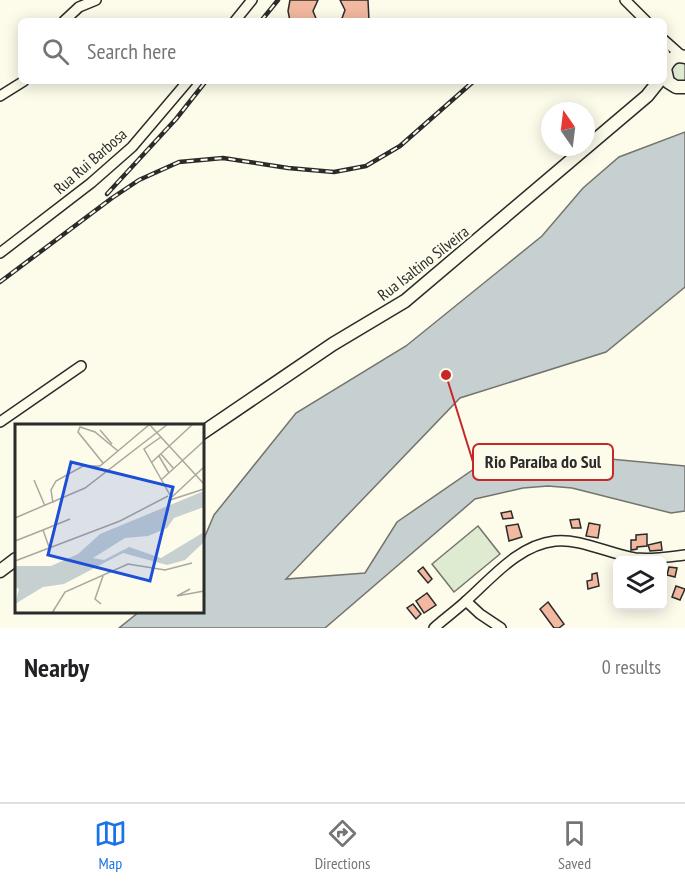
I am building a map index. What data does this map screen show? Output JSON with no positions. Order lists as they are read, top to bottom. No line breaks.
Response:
{"streets":{"main road":["Rua Isaltino Silveira"],"street":["Rua Rui Barbosa"]},"places":["Rio Paraíba do Sul"],"north":"top","page":{"search":"Search here","heading":["Nearby","0 results"],"nav":["Map","Directions","Saved"]}}
